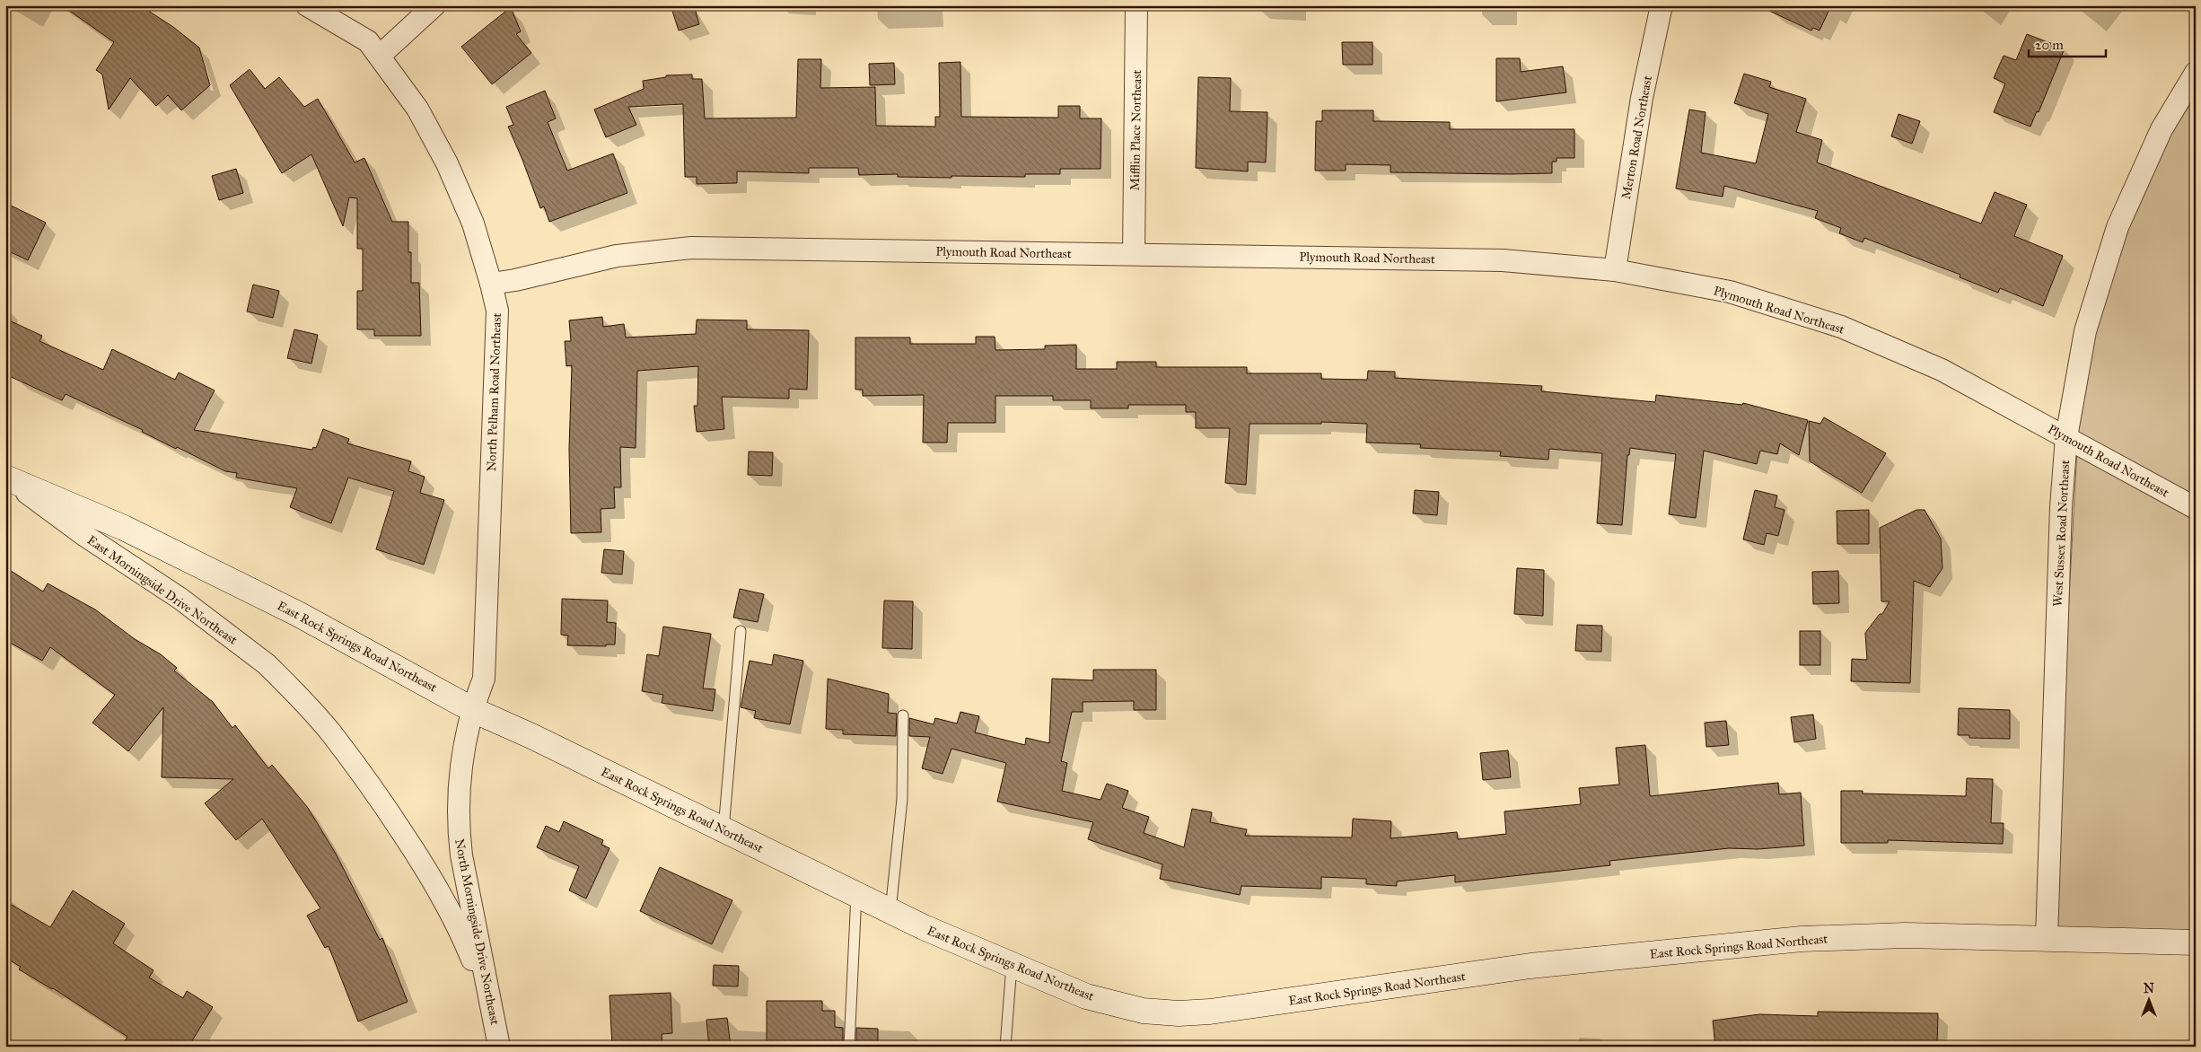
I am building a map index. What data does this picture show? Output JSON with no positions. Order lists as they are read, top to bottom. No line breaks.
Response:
{"streets":{"street":["Mifflin Place Northeast","Merton Road Northeast","Plymouth Road Northeast","North Pelham Road Northeast","West Sussex Road Northeast","East Morningside Drive Northeast","East Rock Springs Road Northeast","North Morningside Drive Northeast"]},"crossings":[["Mifflin Place Northeast","Plymouth Road Northeast"],["Merton Road Northeast","Plymouth Road Northeast"],["Plymouth Road Northeast","North Pelham Road Northeast"],["Plymouth Road Northeast","West Sussex Road Northeast"],["North Pelham Road Northeast","East Rock Springs Road Northeast"],["North Pelham Road Northeast","North Morningside Drive Northeast"],["West Sussex Road Northeast","East Rock Springs Road Northeast"],["East Morningside Drive Northeast","East Rock Springs Road Northeast"],["East Morningside Drive Northeast","North Morningside Drive Northeast"],["East Rock Springs Road Northeast","North Morningside Drive Northeast"]],"scale_bar":"20 m","north":"top"}
